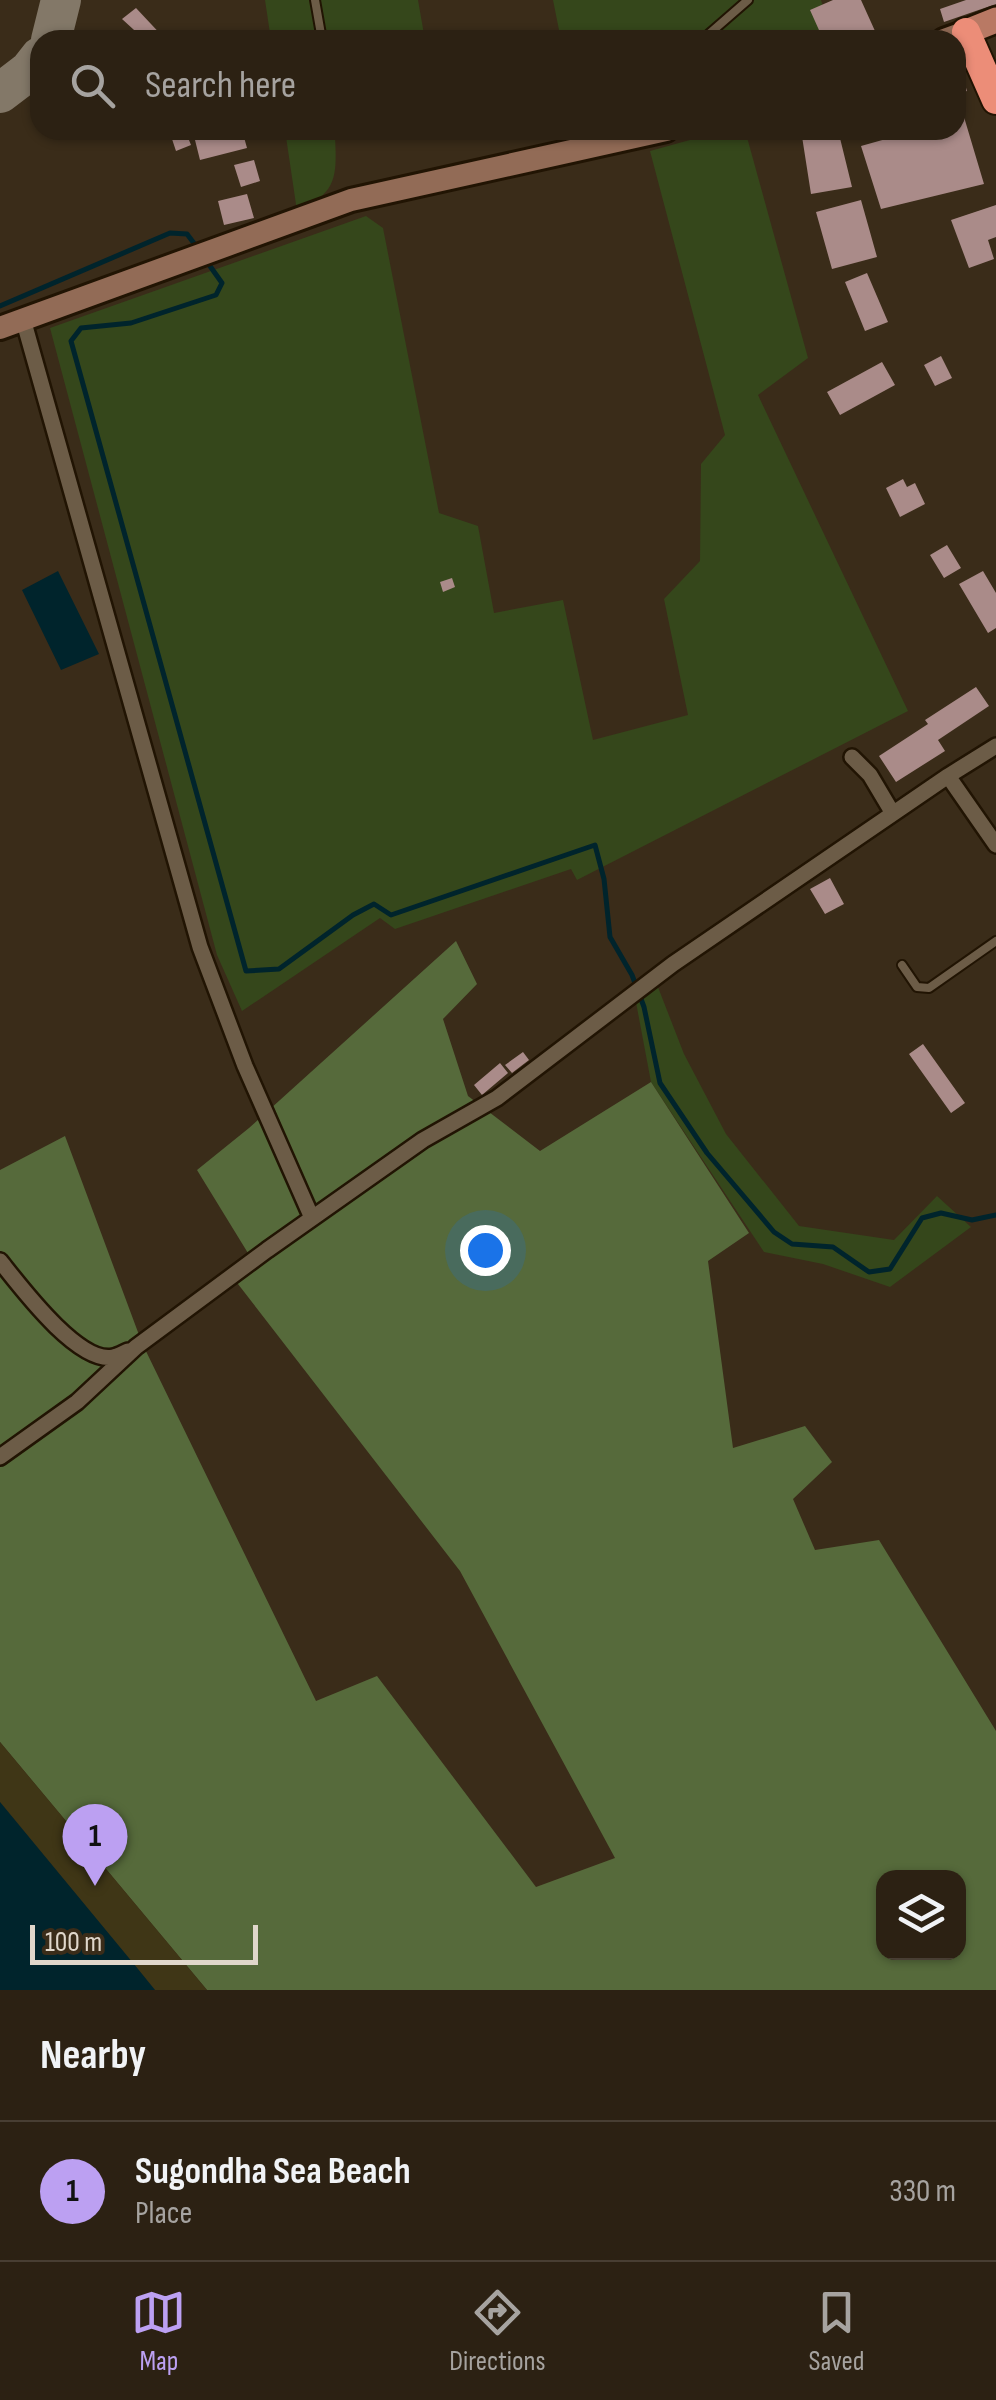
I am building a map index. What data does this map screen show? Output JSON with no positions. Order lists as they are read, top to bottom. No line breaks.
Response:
{"scale_bar":"100 m","page":{"search":"Search here","pins":"1","scale":"100 m","heading":"Nearby","list":[{"mark":"1","name":"Sugondha Sea Beach","note":"Place","value":"330 m"}],"nav":["Map","Directions","Saved"]}}
